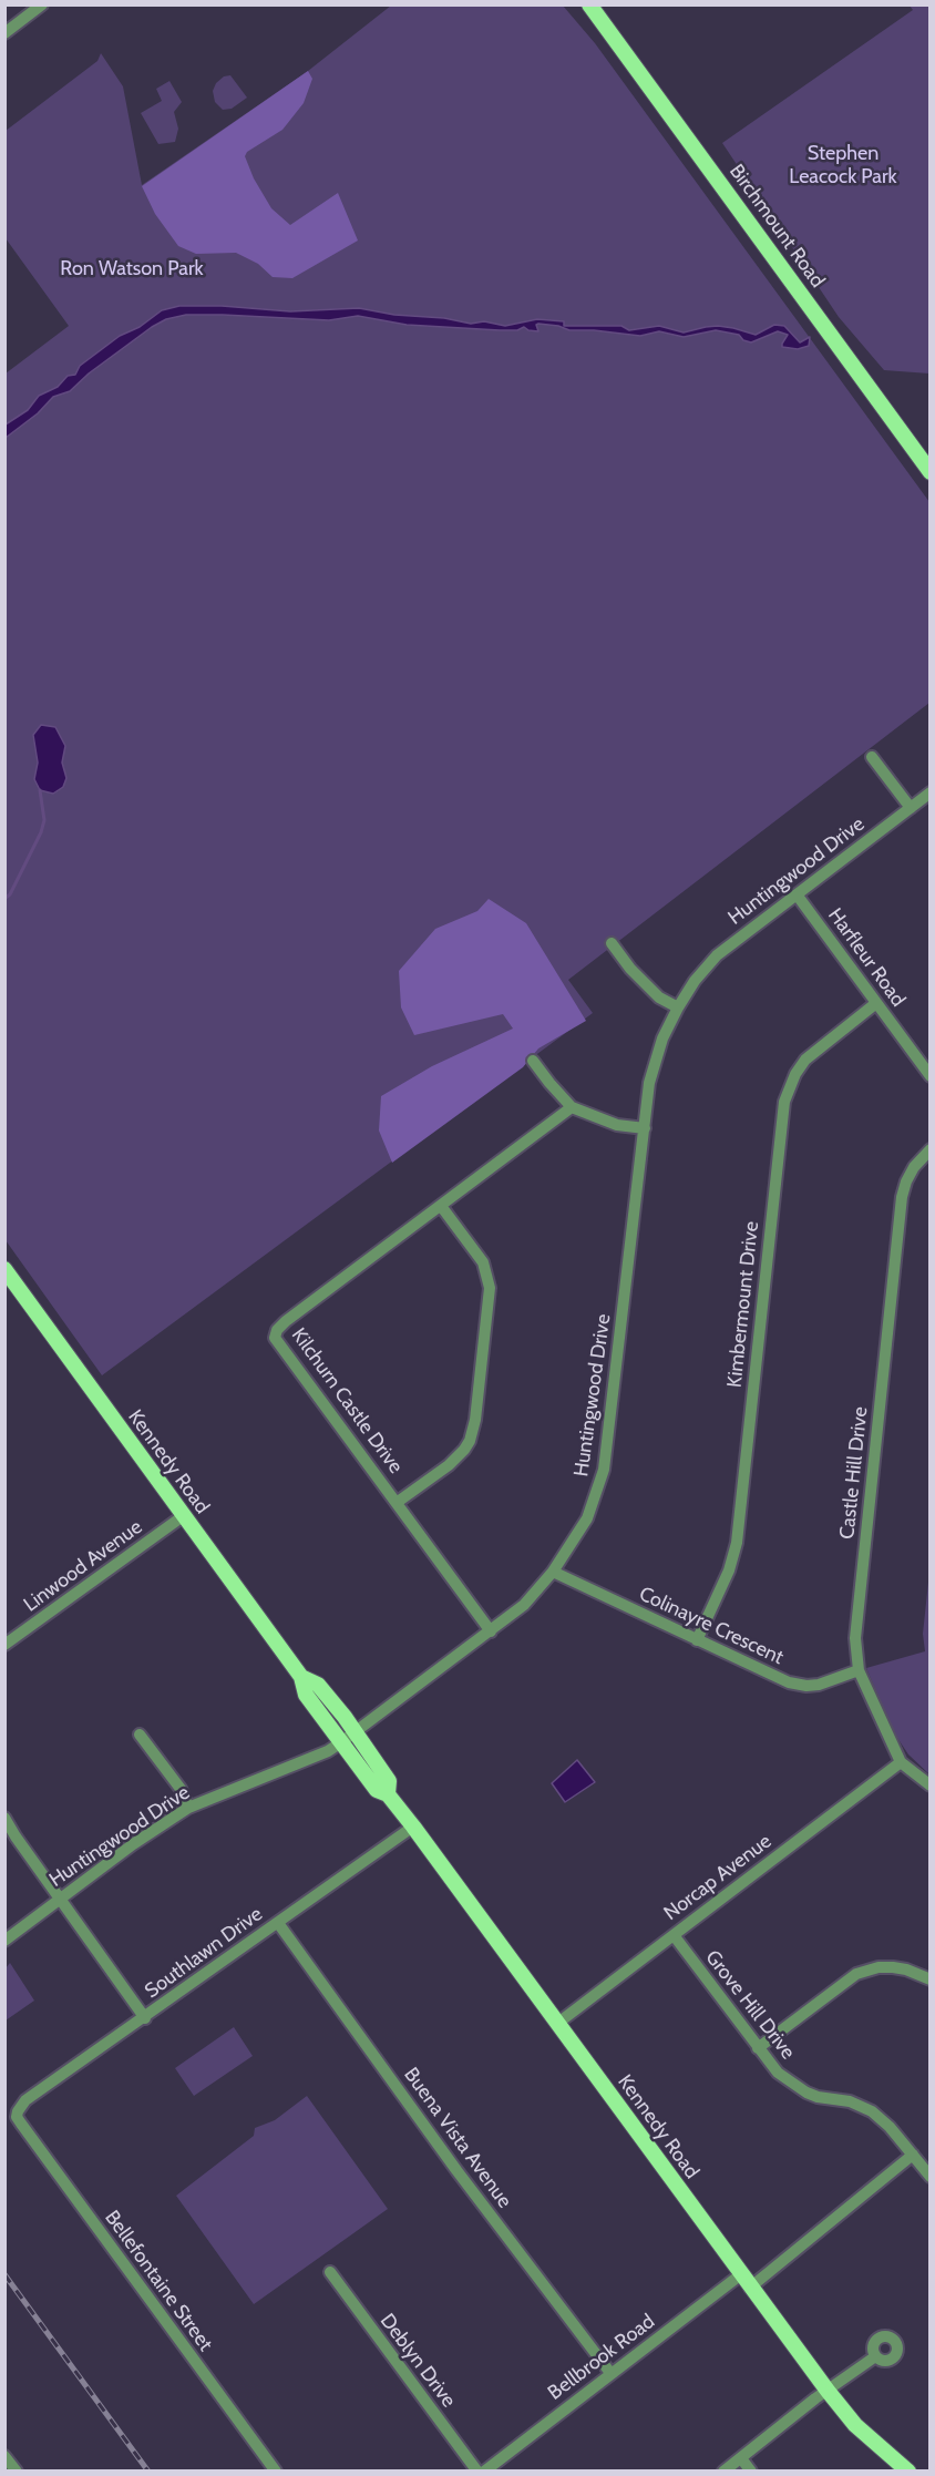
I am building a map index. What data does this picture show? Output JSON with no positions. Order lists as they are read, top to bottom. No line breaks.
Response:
{"streets":{"main road":["Birchmount Road","Kennedy Road"],"street":["Huntingwood Drive","Harfleur Road","Kimbermount Drive","Kilchurn Castle Drive","Castle Hill Drive","Linwood Avenue","Colinayre Crescent","Norcap Avenue","Southlawn Drive","Grove Hill Drive","Buena Vista Avenue","Bellefontaine Street","Bellbrook Road","Deblyn Drive"]},"crossings":[["Huntingwood Drive","Harfleur Road"],["Huntingwood Drive","Kilchurn Castle Drive"],["Huntingwood Drive","Kennedy Road"],["Huntingwood Drive","Colinayre Crescent"],["Harfleur Road","Kimbermount Drive"],["Kimbermount Drive","Colinayre Crescent"],["Kennedy Road","Linwood Avenue"],["Kennedy Road","Norcap Avenue"],["Kennedy Road","Southlawn Drive"],["Kennedy Road","Bellbrook Road"],["Castle Hill Drive","Colinayre Crescent"],["Castle Hill Drive","Norcap Avenue"],["Norcap Avenue","Grove Hill Drive"],["Southlawn Drive","Buena Vista Avenue"],["Southlawn Drive","Bellefontaine Street"],["Buena Vista Avenue","Bellbrook Road"]],"parks":["Stephen Leacock Park","Ron Watson Park"]}
